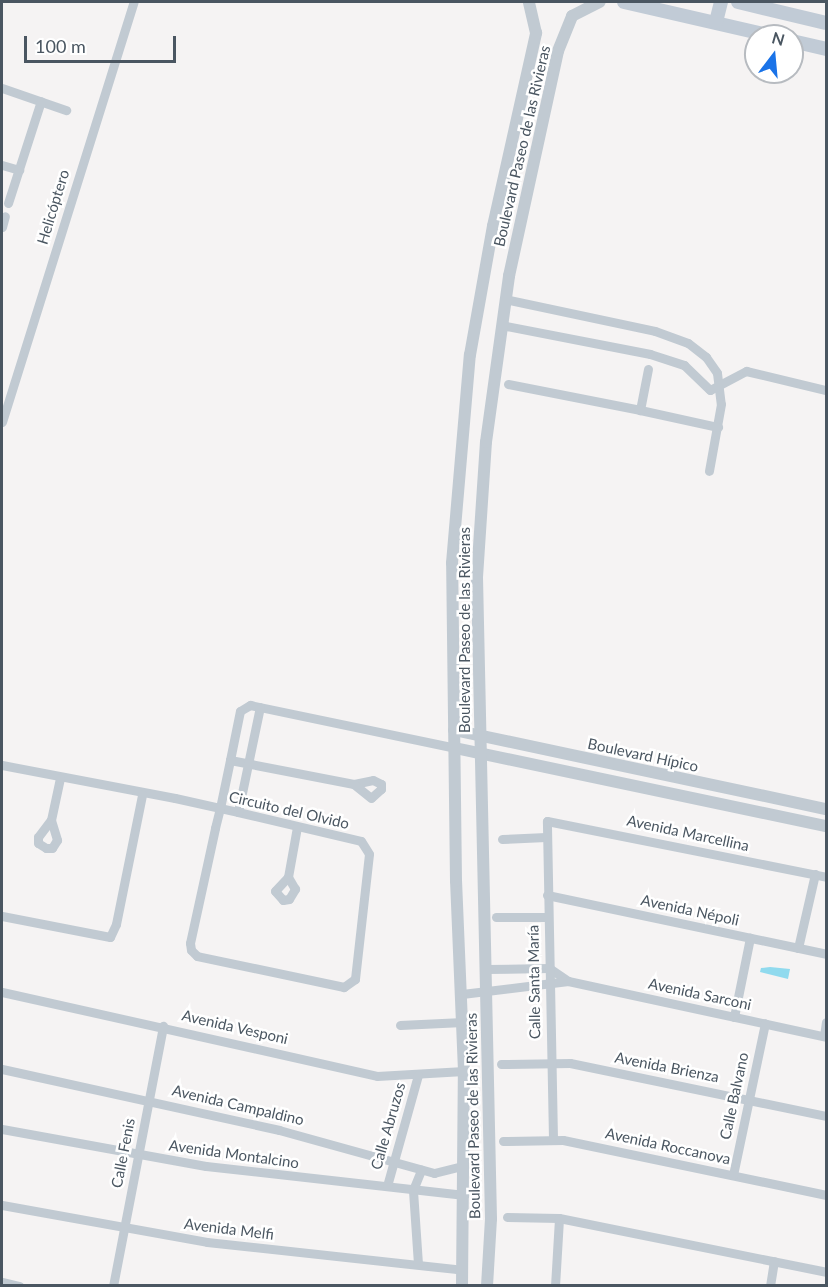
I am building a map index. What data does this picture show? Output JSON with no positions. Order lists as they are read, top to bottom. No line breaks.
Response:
{"streets":{"street":["Boulevard Paseo de las Rivieras","Helicóptero","Boulevard Hípico","Circuito del Olvido","Avenida Marcellina","Avenida Népoli","Calle Santa María","Avenida Sarconi","Avenida Vesponi","Avenida Brienza","Calle Balvano","Avenida Campaldino","Calle Abruzos","Avenida Roccanova","Calle Fenis","Avenida Montalcino","Avenida Melfi"]},"crossings":[["Boulevard Paseo de las Rivieras","Boulevard Hípico"],["Boulevard Paseo de las Rivieras","Avenida Sarconi"],["Boulevard Paseo de las Rivieras","Avenida Vesponi"],["Boulevard Paseo de las Rivieras","Avenida Montalcino"],["Avenida Marcellina","Calle Santa María"],["Avenida Népoli","Calle Santa María"],["Calle Santa María","Avenida Sarconi"],["Calle Santa María","Avenida Brienza"],["Calle Santa María","Avenida Roccanova"],["Avenida Sarconi","Calle Balvano"],["Avenida Vesponi","Calle Abruzos"],["Avenida Vesponi","Calle Fenis"],["Avenida Brienza","Calle Balvano"],["Calle Balvano","Avenida Roccanova"],["Avenida Campaldino","Calle Abruzos"],["Avenida Campaldino","Calle Fenis"],["Calle Abruzos","Avenida Montalcino"],["Calle Fenis","Avenida Montalcino"],["Calle Fenis","Avenida Melfi"]],"scale_bar":"100 m","north":"top"}
